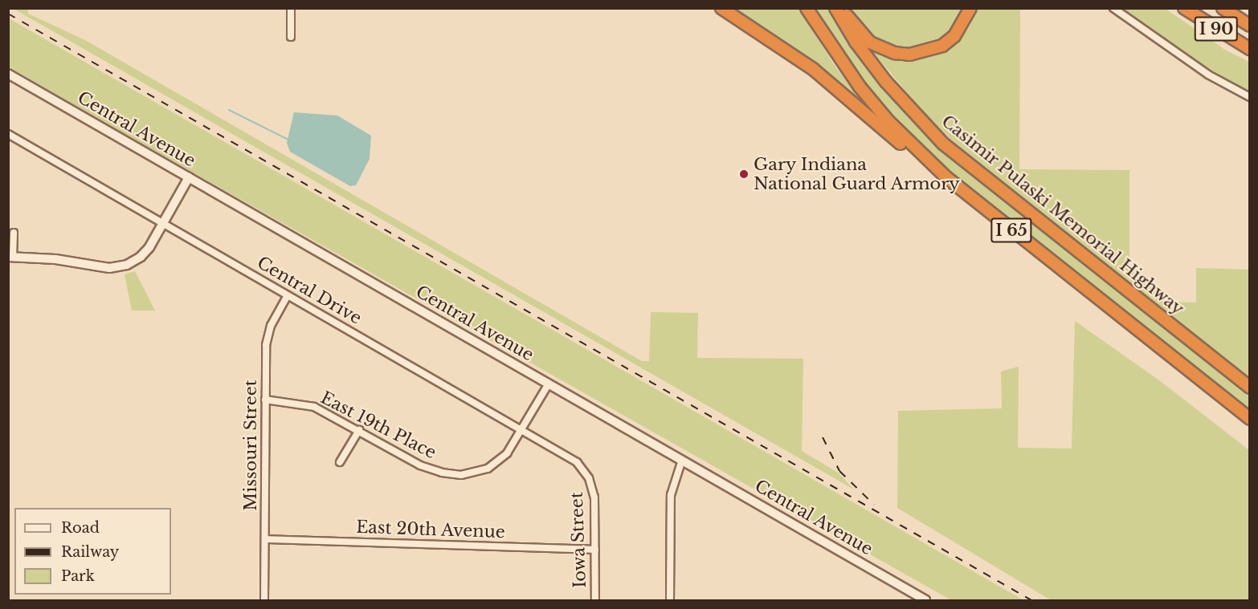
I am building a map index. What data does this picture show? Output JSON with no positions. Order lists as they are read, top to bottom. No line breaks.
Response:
{"streets":{"highway":["I 90","Casimir Pulaski Memorial Highway","I 65"],"main road":["Central Avenue"],"street":["Central Drive","East 19th Place","Missouri Street","East 20th Avenue","Iowa Street"]},"crossings":[["Central Avenue","East 19th Place"],["Central Drive","East 19th Place"],["Central Drive","Missouri Street"],["Central Drive","Iowa Street"],["East 19th Place","Missouri Street"],["Missouri Street","East 20th Avenue"],["East 20th Avenue","Iowa Street"]],"places":["Gary Indiana National Guard Armory"],"legend":["Road","Railway","Park"]}
